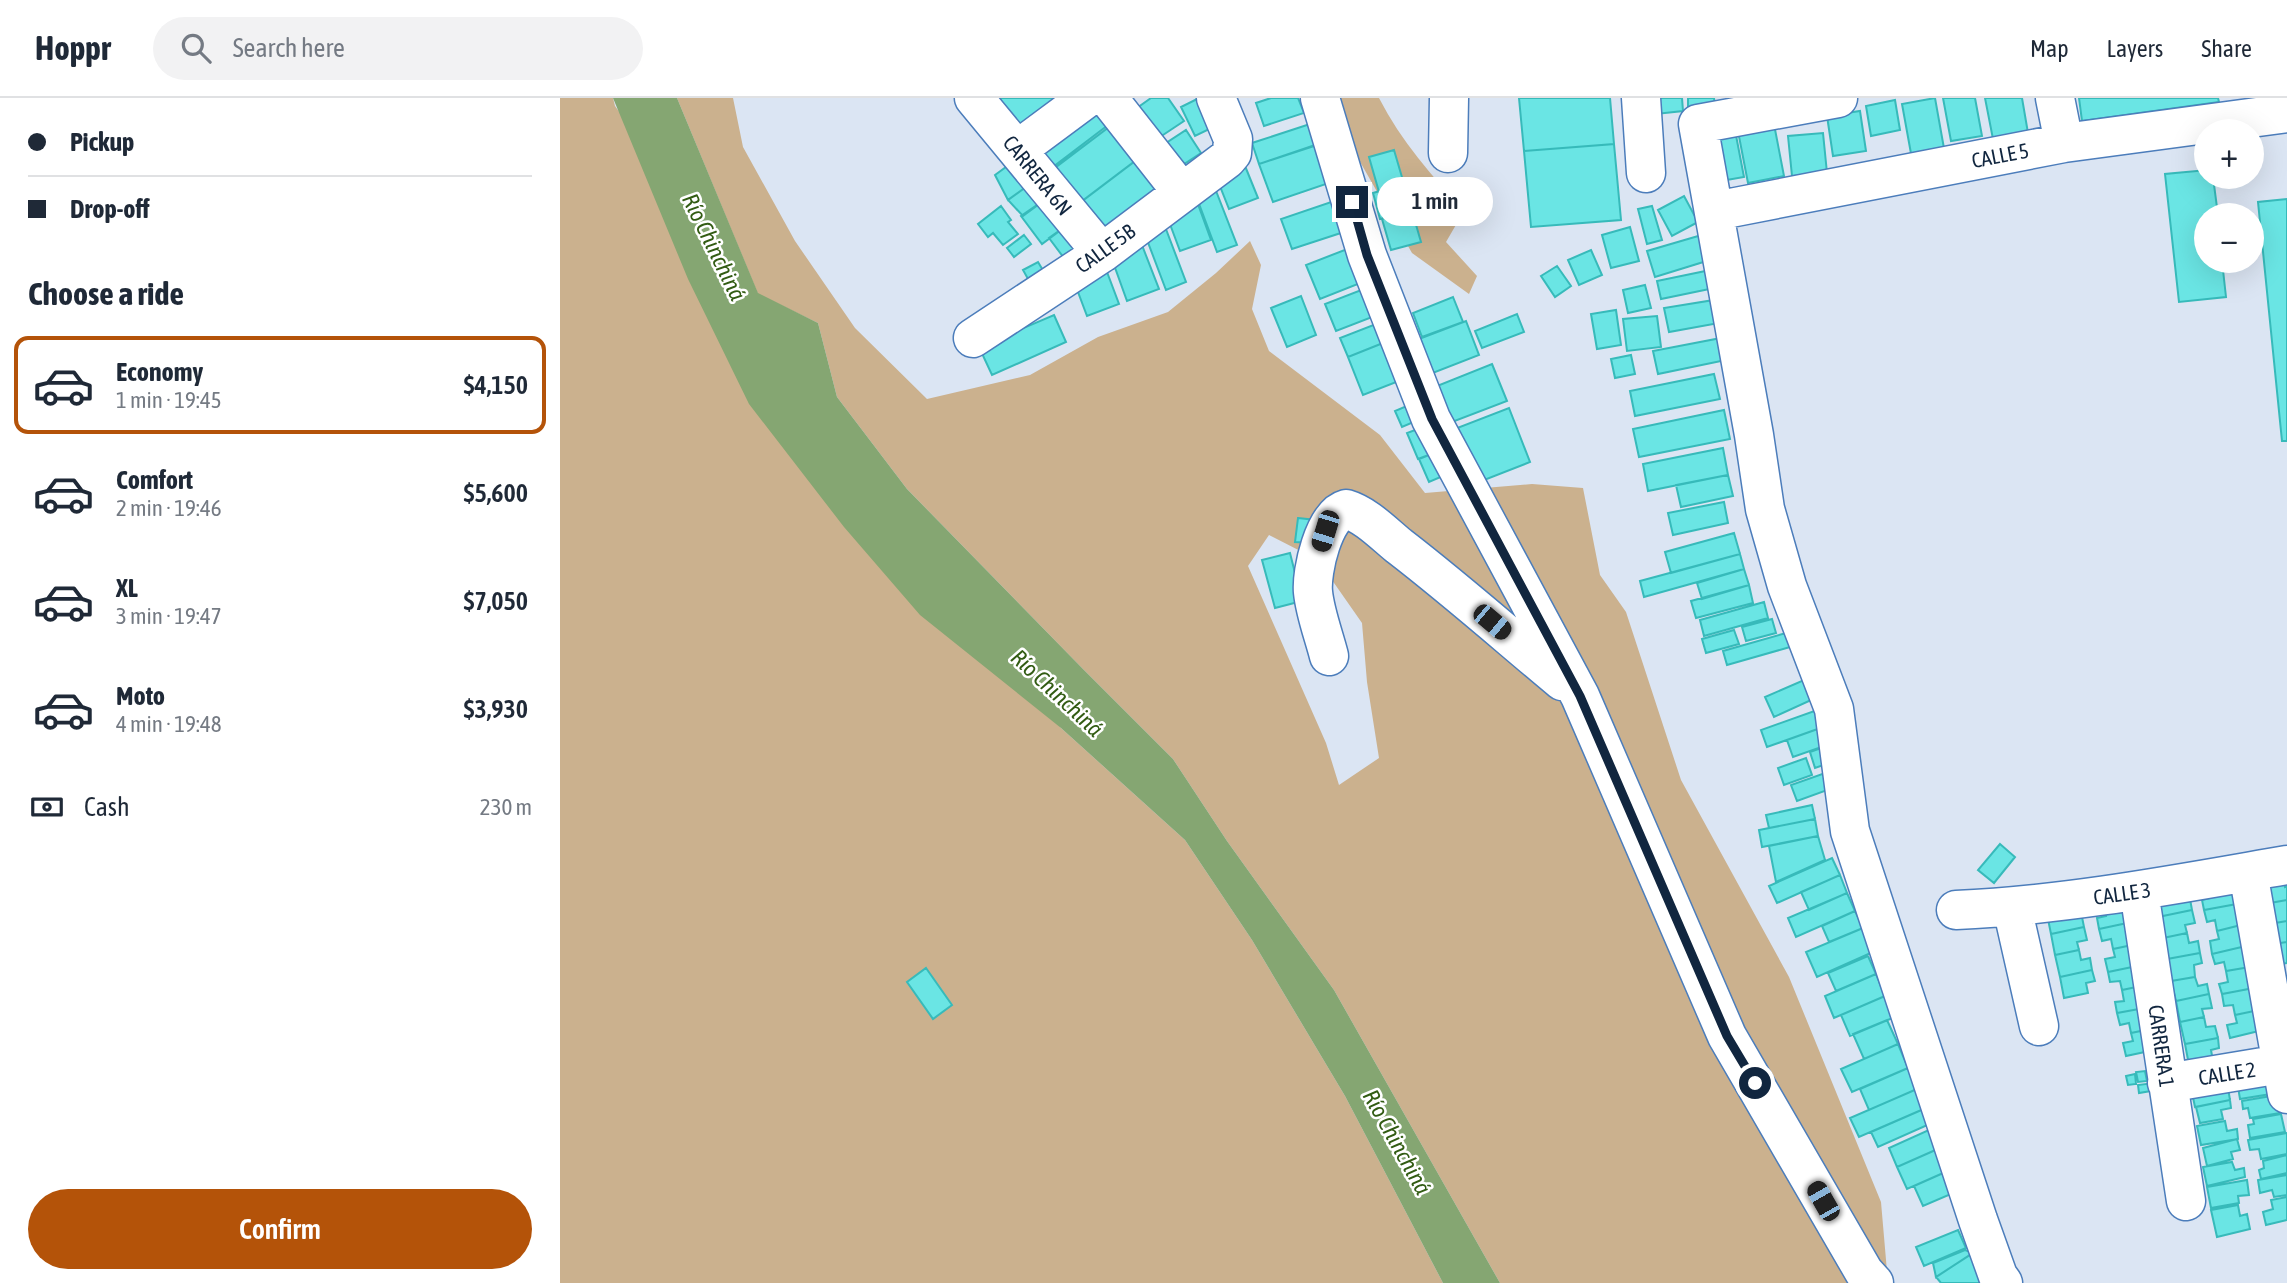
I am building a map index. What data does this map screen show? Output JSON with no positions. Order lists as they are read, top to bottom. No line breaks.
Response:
{"streets":{"street":["CALLE 5","CARRERA 6N","CALLE 5B","CALLE 3","CARRERA 1","CALLE 2"]},"crossings":[["CARRERA 6N","CALLE 5B"],["CALLE 3","CARRERA 1"],["CARRERA 1","CALLE 2"]],"water":["Río Chinchiná"],"page":{"header":"Hoppr","search":"Search here","nav":["Map","Layers","Share"],"banner":["Pickup","Drop-off"],"map_buttons":["+","−"],"bubble":"1 min","heading":"Choose a ride","list":[{"name":"Economy","note":"1 min · 19:45","value":"$4,150"},{"name":"Comfort","note":"2 min · 19:46","value":"$5,600"},{"name":"XL","note":"3 min · 19:47","value":"$7,050"},{"name":"Moto","note":"4 min · 19:48","value":"$3,930"}],"pay":["Cash","230 m"],"buttons":"Confirm"}}
